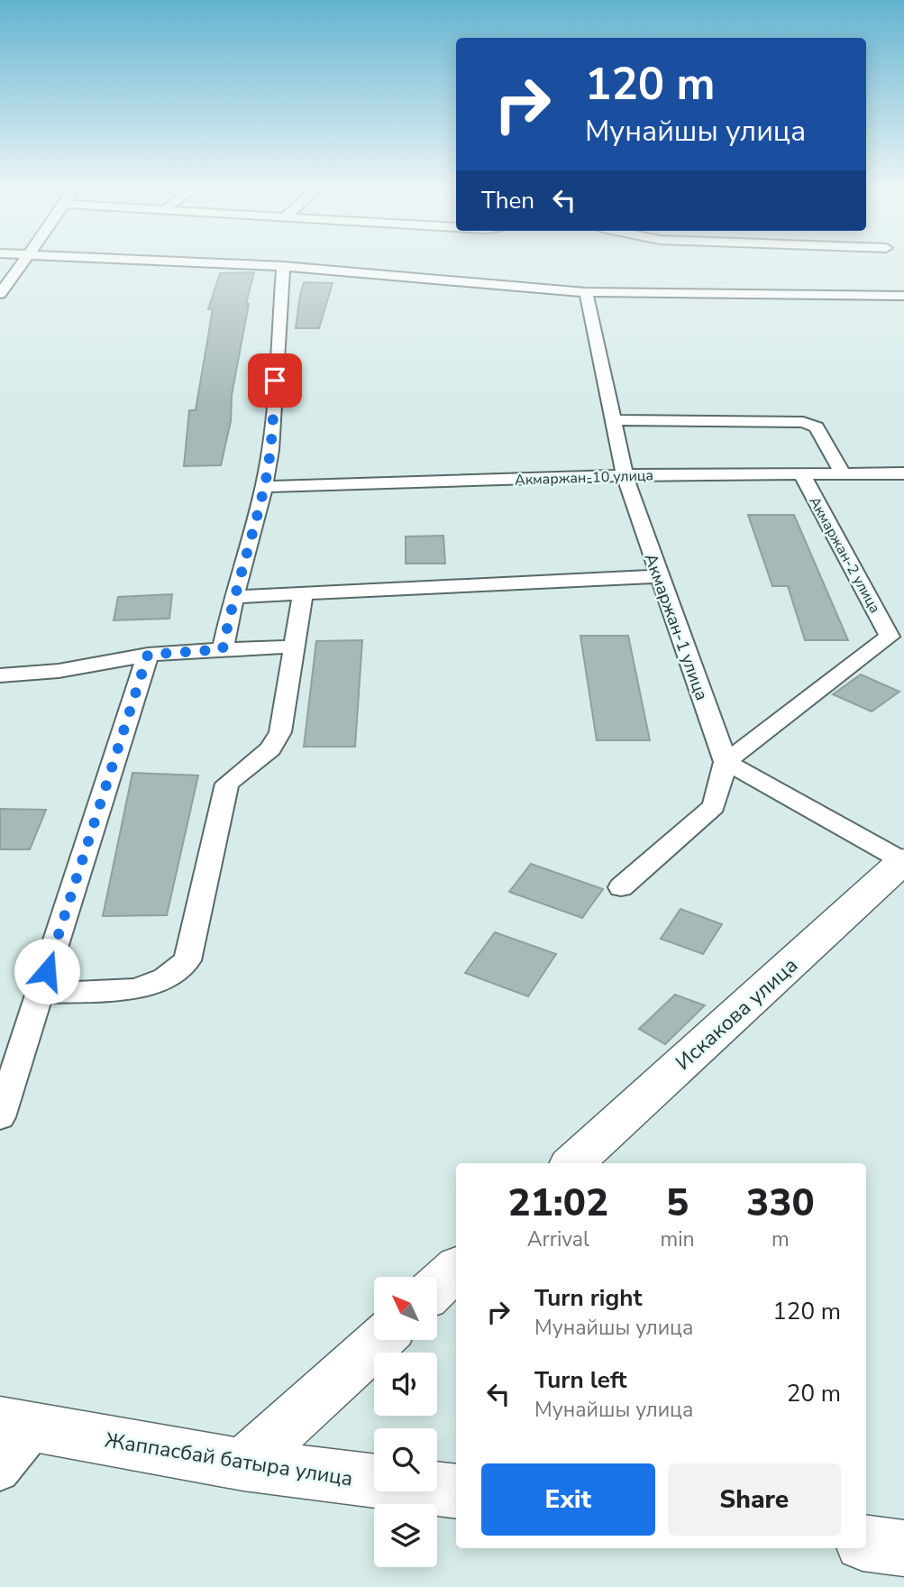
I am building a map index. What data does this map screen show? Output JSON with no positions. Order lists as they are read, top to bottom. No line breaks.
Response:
{"streets":{"street":["Акмаржан-10 улица","Акмаржан-2 улица","Акмаржан-1 улица","Искакова улица","Жаппасбай батыра улица"]},"crossings":[["Акмаржан-10 улица","Акмаржан-2 улица"],["Акмаржан-10 улица","Акмаржан-1 улица"],["Акмаржан-2 улица","Акмаржан-1 улица"]],"north":"top left","page":{"turn":["120 m","Мунайшы улица"],"then":"Then","eta":["21:02","Arrival","5","min","330","m"],"list":[{"name":"Turn right","note":"Мунайшы улица","value":"120 m"},{"name":"Turn left","note":"Мунайшы улица","value":"20 m"}],"buttons":["Exit","Share"]}}
